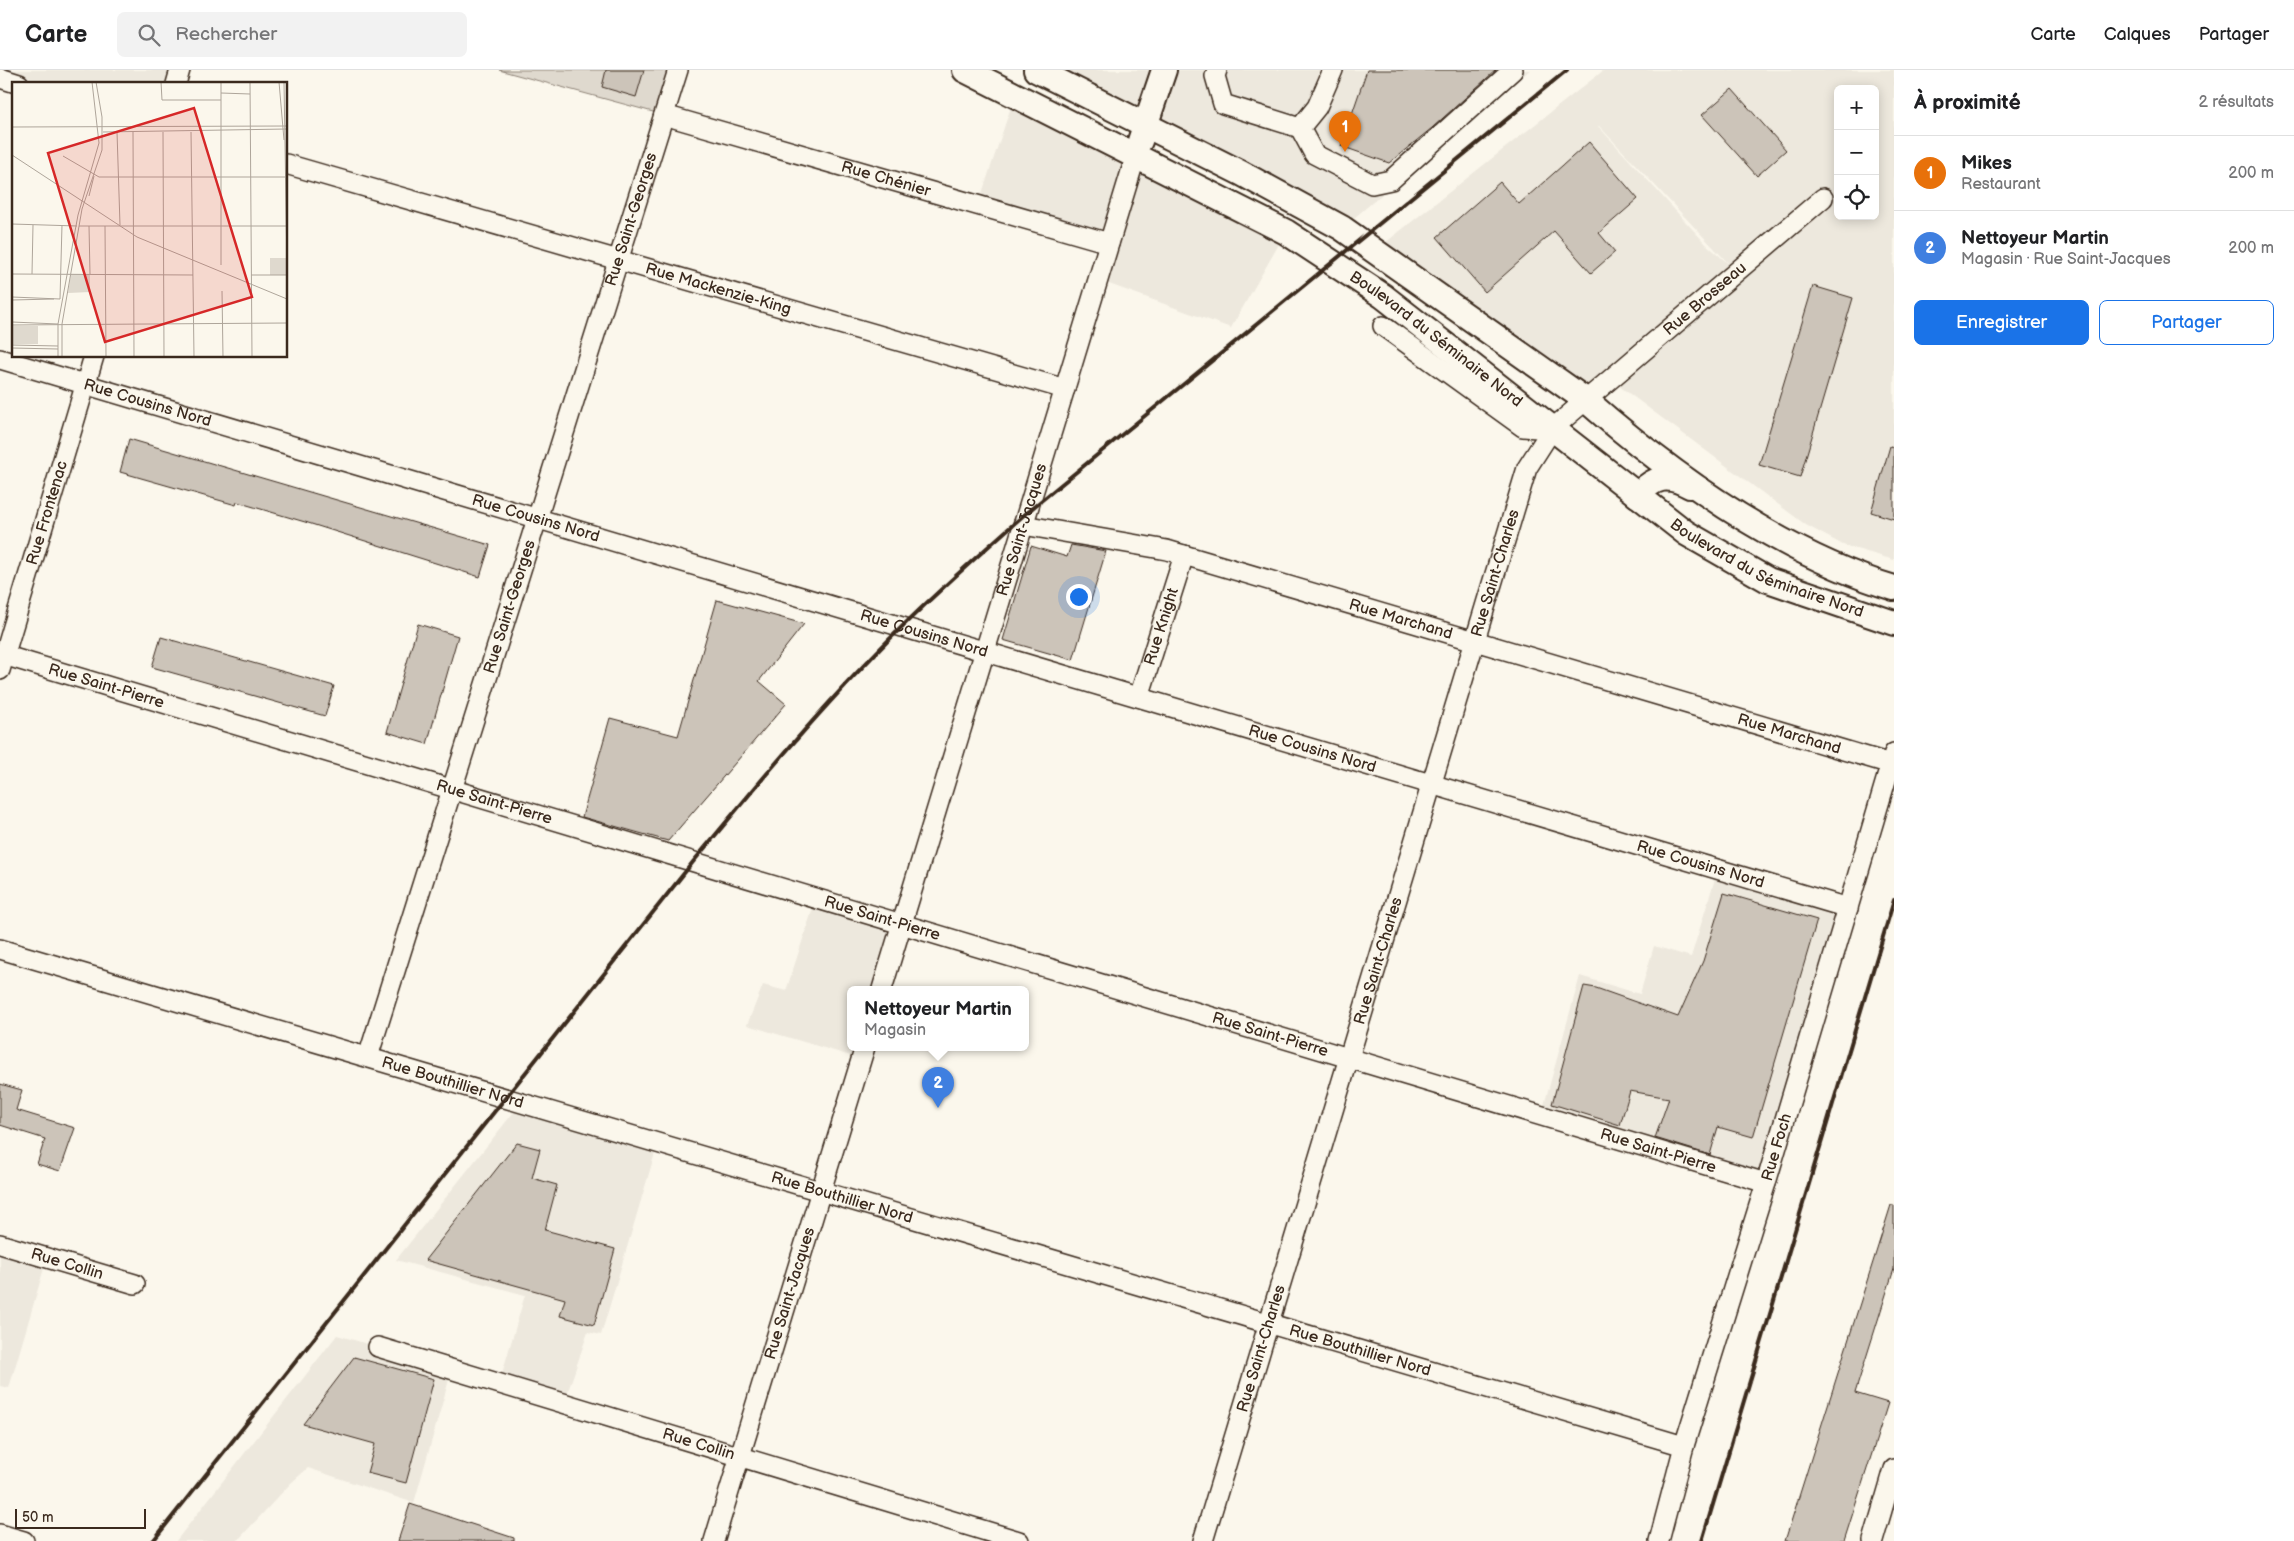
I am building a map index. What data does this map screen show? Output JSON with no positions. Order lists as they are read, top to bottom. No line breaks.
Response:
{"streets":{"main road":["Boulevard du Séminaire Nord","Rue Saint-Jacques"],"street":["Rue Chénier","Rue Saint-Georges","Rue Mackenzie-King","Rue Brosseau","Rue Cousins Nord","Rue Frontenac","Rue Saint-Charles","Rue Marchand","Rue Knight","Rue Saint-Pierre","Rue Bouthillier Nord","Rue Foch","Rue Collin"]},"crossings":[["Rue Chénier","Rue Saint-Georges"],["Rue Chénier","Rue Saint-Jacques"],["Rue Saint-Georges","Rue Mackenzie-King"],["Rue Saint-Georges","Rue Cousins Nord"],["Rue Saint-Georges","Rue Saint-Pierre"],["Rue Saint-Georges","Rue Bouthillier Nord"],["Rue Mackenzie-King","Rue Saint-Jacques"],["Rue Brosseau","Boulevard du Séminaire Nord"],["Rue Brosseau","Rue Saint-Charles"],["Boulevard du Séminaire Nord","Rue Saint-Jacques"],["Boulevard du Séminaire Nord","Rue Saint-Charles"],["Rue Cousins Nord","Rue Frontenac"],["Rue Cousins Nord","Rue Saint-Jacques"],["Rue Cousins Nord","Rue Saint-Charles"],["Rue Cousins Nord","Rue Knight"],["Rue Cousins Nord","Rue Foch"],["Rue Frontenac","Rue Saint-Pierre"],["Rue Saint-Jacques","Rue Marchand"],["Rue Saint-Jacques","Rue Saint-Pierre"],["Rue Saint-Jacques","Rue Bouthillier Nord"],["Rue Saint-Jacques","Rue Collin"],["Rue Saint-Charles","Rue Marchand"],["Rue Saint-Charles","Rue Saint-Pierre"],["Rue Saint-Charles","Rue Bouthillier Nord"],["Rue Marchand","Rue Knight"],["Rue Marchand","Rue Foch"],["Rue Saint-Pierre","Rue Foch"],["Rue Bouthillier Nord","Rue Foch"]],"scale_bar":"50 m","page":{"header":"Carte","search":"Rechercher","nav":["Carte","Calques","Partager"],"heading":["À proximité","2 résultats"],"map_buttons":["+","−"],"pins":["1","2"],"list":[{"mark":"1","name":"Mikes","note":"Restaurant","value":"200 m"},{"mark":"2","name":"Nettoyeur Martin","note":"Magasin · Rue Saint-Jacques","value":"200 m"}],"buttons":["Enregistrer","Partager"],"popup":["Nettoyeur Martin","Magasin"],"scale":"50 m"}}
